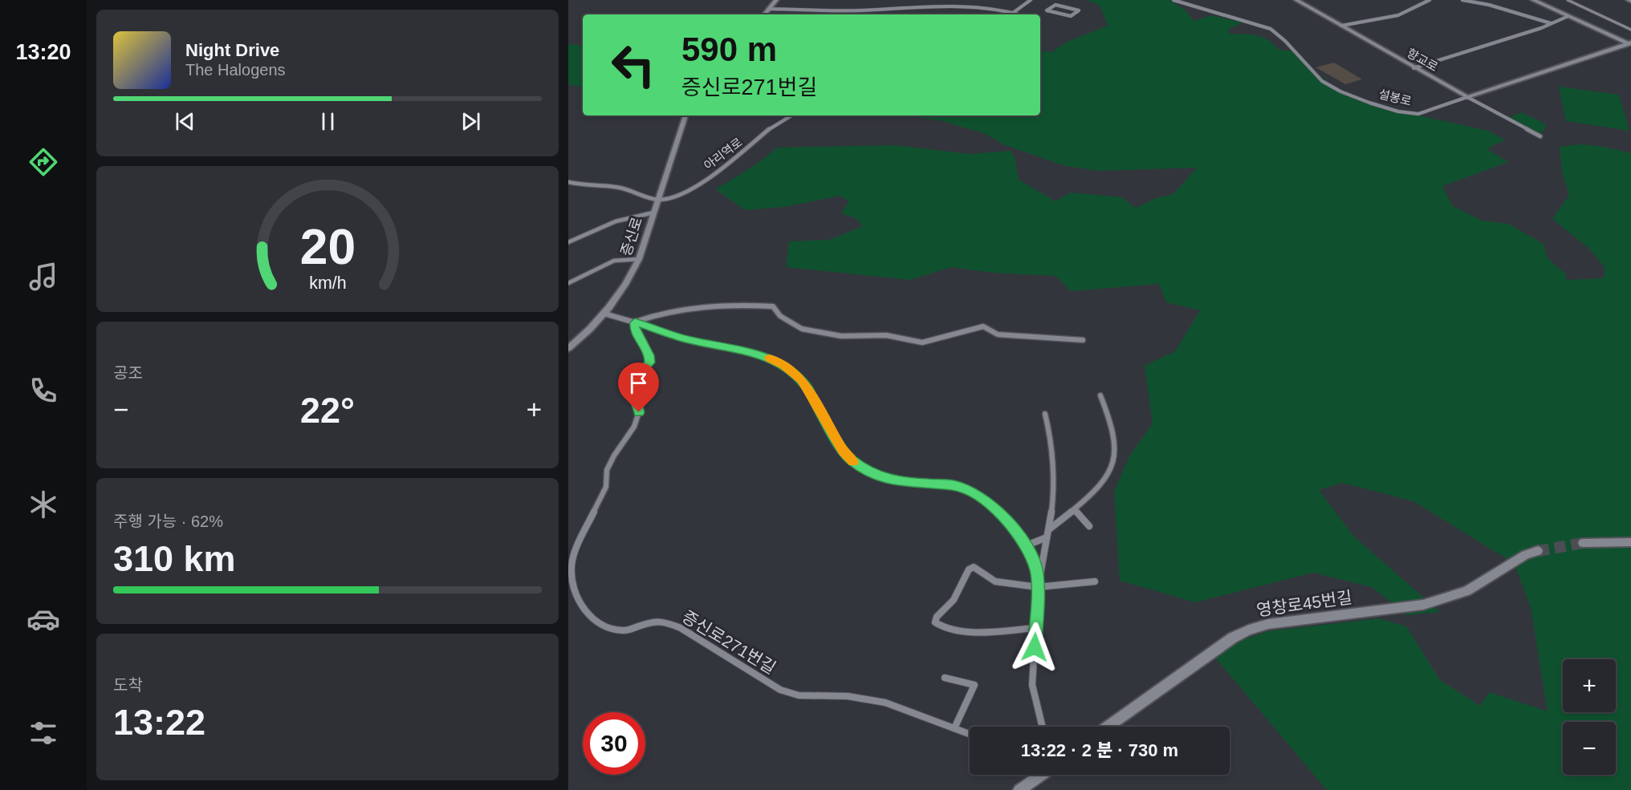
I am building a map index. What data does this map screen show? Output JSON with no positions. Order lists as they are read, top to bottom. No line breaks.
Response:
{"streets":{"street":["향교로","설봉로","아리역로","증신로","영창로45번길","증신로271번길"]},"crossings":[["향교로","설봉로"],["아리역로","증신로"]],"page":{"tabs":"13:20","turn":["590 m","증신로271번길"],"song":["Night Drive","The Halogens"],"tile":["공조",["주행 가능 · 62%","310 km"],["도착","13:22"]],"heat":["−","22°","+"],"map_buttons":["+","−"],"limit":"30","trip":"13:22 · 2 분 · 730 m","gauge":["20","km/h"]}}
